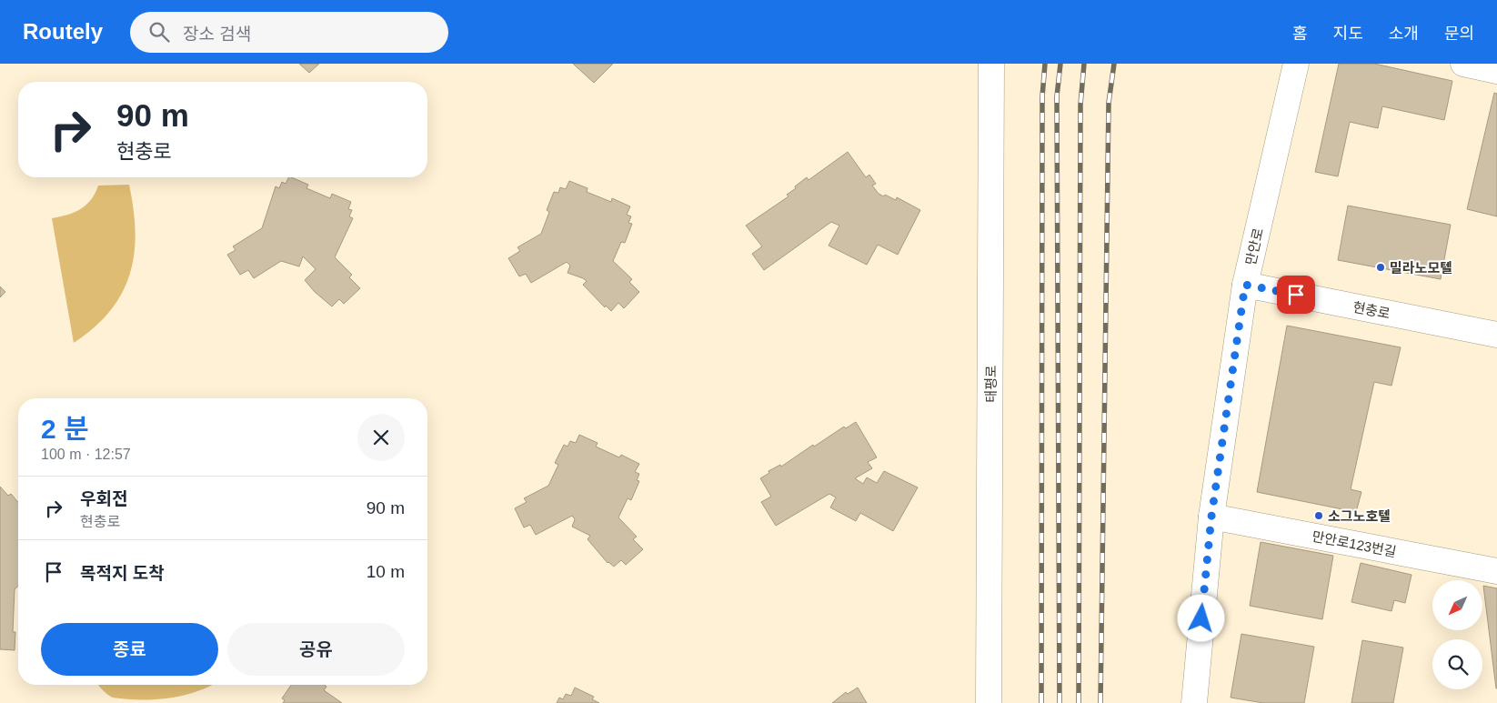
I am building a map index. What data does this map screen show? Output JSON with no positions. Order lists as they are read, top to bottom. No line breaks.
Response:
{"streets":{"street":["만안로","현충로","태평로","만안로123번길"]},"crossings":[["만안로","현충로"],["만안로","만안로123번길"]],"places":["밀라노모텔","소그노호텔"],"north":"bottom left","page":{"header":"Routely","search":"장소 검색","nav":["홈","지도","소개","문의"],"turn":["90 m","현충로"],"heading":["2 분","100 m · 12:57"],"list":[{"name":"우회전","note":"현충로","value":"90 m"},{"name":"목적지 도착","value":"10 m"}],"buttons":["종료","공유"]}}
